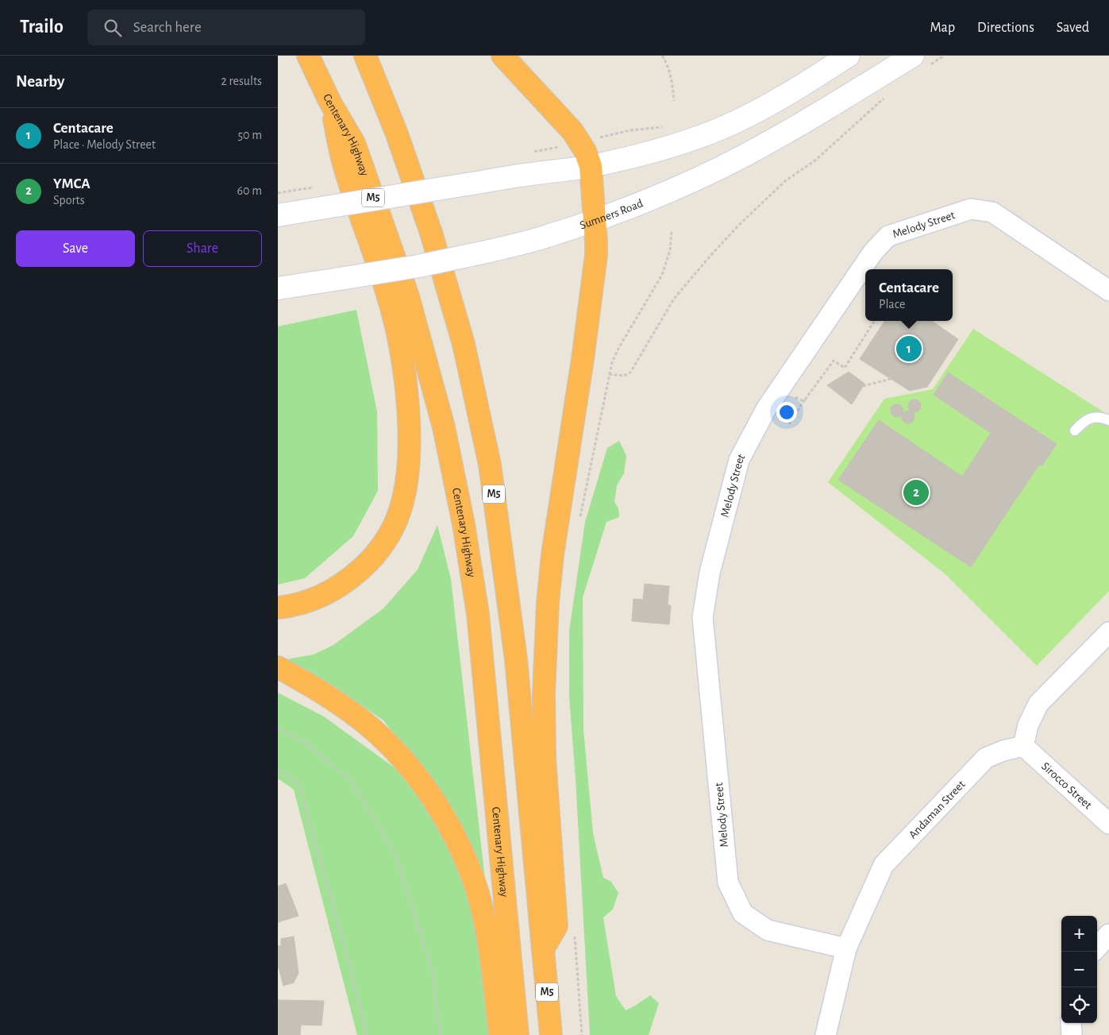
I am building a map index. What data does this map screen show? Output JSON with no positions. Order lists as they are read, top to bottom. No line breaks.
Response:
{"streets":{"highway":["Centenary Highway","M5"],"main road":["Sumners Road"],"street":["Melody Street","Sirocco Street","Andaman Street"]},"crossings":[["Melody Street","Andaman Street"],["Sirocco Street","Andaman Street"]],"page":{"header":"Trailo","search":"Search here","nav":["Map","Directions","Saved"],"heading":["Nearby","2 results"],"list":[{"mark":"1","name":"Centacare","note":"Place · Melody Street","value":"50 m"},{"mark":"2","name":"YMCA","note":"Sports","value":"60 m"}],"buttons":["Save","Share"],"popup":["Centacare","Place"],"pins":["1","2"],"map_buttons":["+","−"]}}
